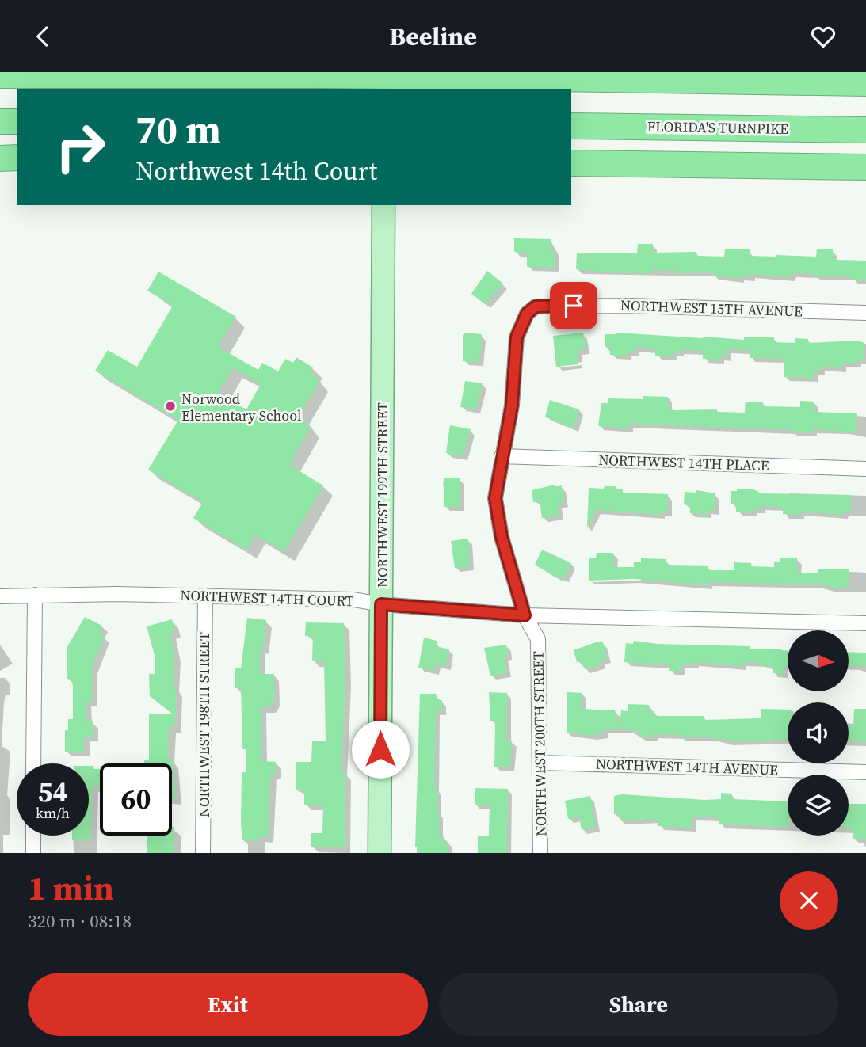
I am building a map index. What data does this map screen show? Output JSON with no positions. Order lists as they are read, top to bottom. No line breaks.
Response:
{"streets":{"highway":["FLORIDA'S TURNPIKE"],"main road":["NORTHWEST 199TH STREET"],"street":["NORTHWEST 15TH AVENUE","NORTHWEST 14TH PLACE","NORTHWEST 14TH COURT","NORTHWEST 198TH STREET","NORTHWEST 200TH STREET","NORTHWEST 14TH AVENUE"]},"crossings":[["NORTHWEST 15TH AVENUE","NORTHWEST 200TH STREET"],["NORTHWEST 14TH PLACE","NORTHWEST 200TH STREET"],["NORTHWEST 199TH STREET","NORTHWEST 14TH COURT"],["NORTHWEST 14TH COURT","NORTHWEST 198TH STREET"],["NORTHWEST 14TH COURT","NORTHWEST 200TH STREET"],["NORTHWEST 200TH STREET","NORTHWEST 14TH AVENUE"]],"places":["Norwood Elementary School"],"north":"right","page":{"header":"Beeline","turn":["70 m","Northwest 14th Court"],"speed":"54 km/h","limit":"60","heading":["1 min","320 m · 08:18"],"buttons":["Exit","Share"]}}
